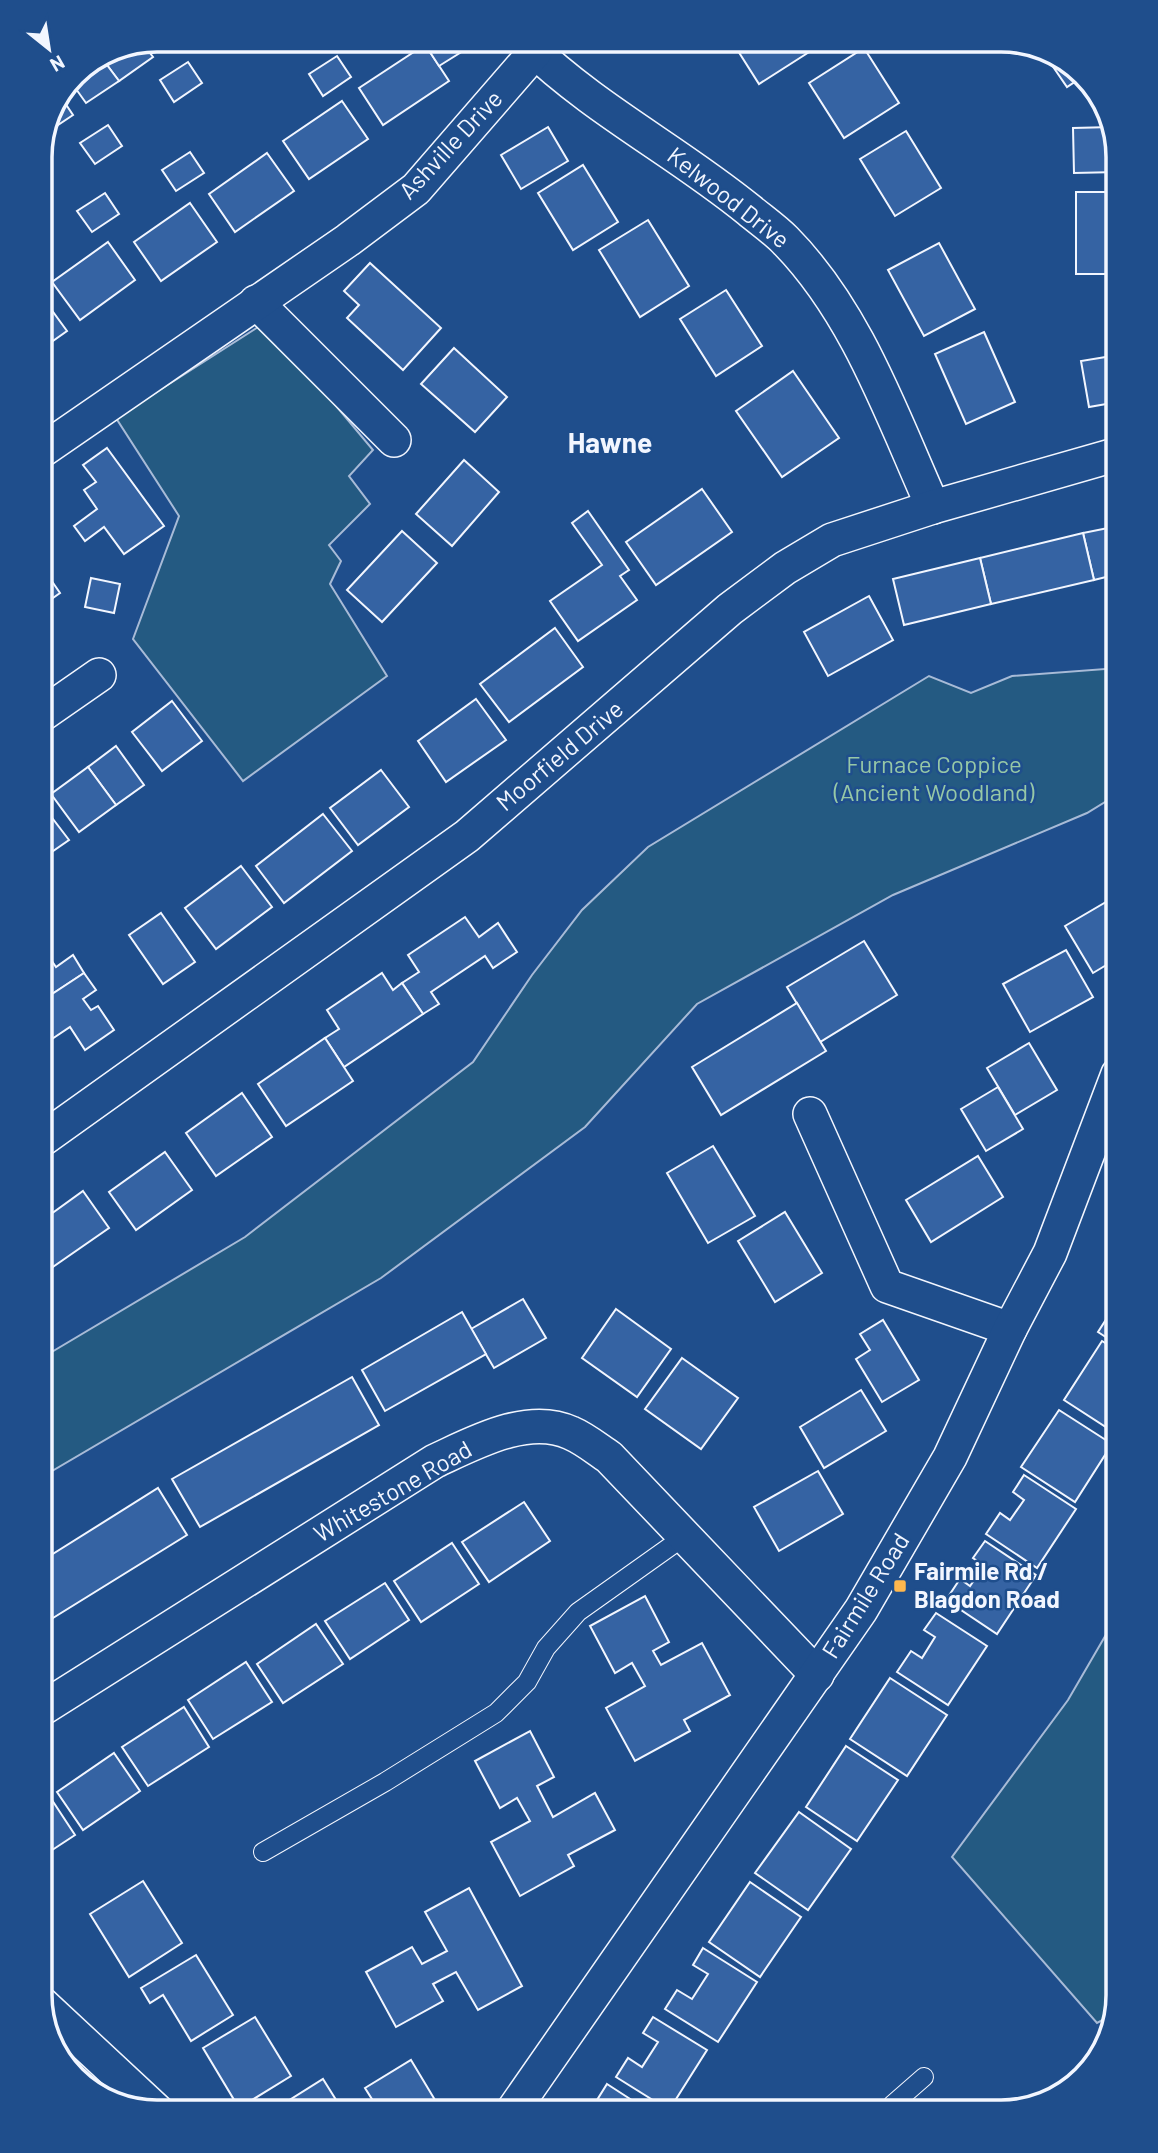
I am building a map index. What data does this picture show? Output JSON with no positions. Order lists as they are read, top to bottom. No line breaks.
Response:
{"streets":{"street":["Ashville Drive","Kelwood Drive","Moorfield Drive","Whitestone Road","Fairmile Road"]},"crossings":[["Kelwood Drive","Moorfield Drive"],["Whitestone Road","Fairmile Road"]],"districts":["Hawne"],"parks":["Furnace Coppice (Ancient Woodland)"],"places":{"transit":["Fairmile Rd / Blagdon Road"]},"north":"bottom right"}
